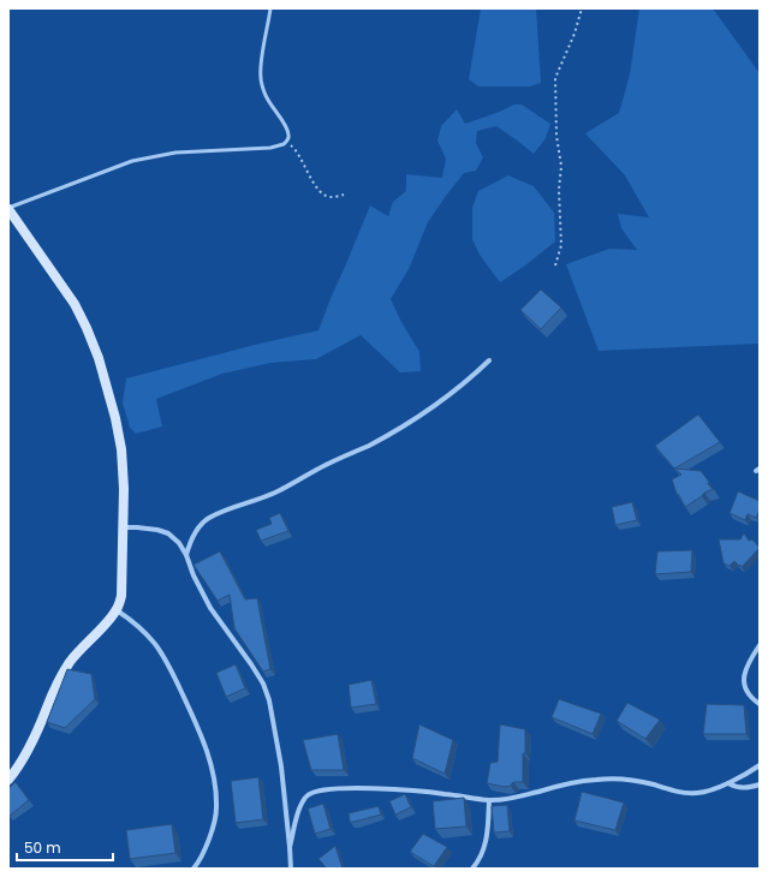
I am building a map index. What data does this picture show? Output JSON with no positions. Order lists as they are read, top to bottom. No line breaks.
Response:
{"scale_bar":"50 m"}
